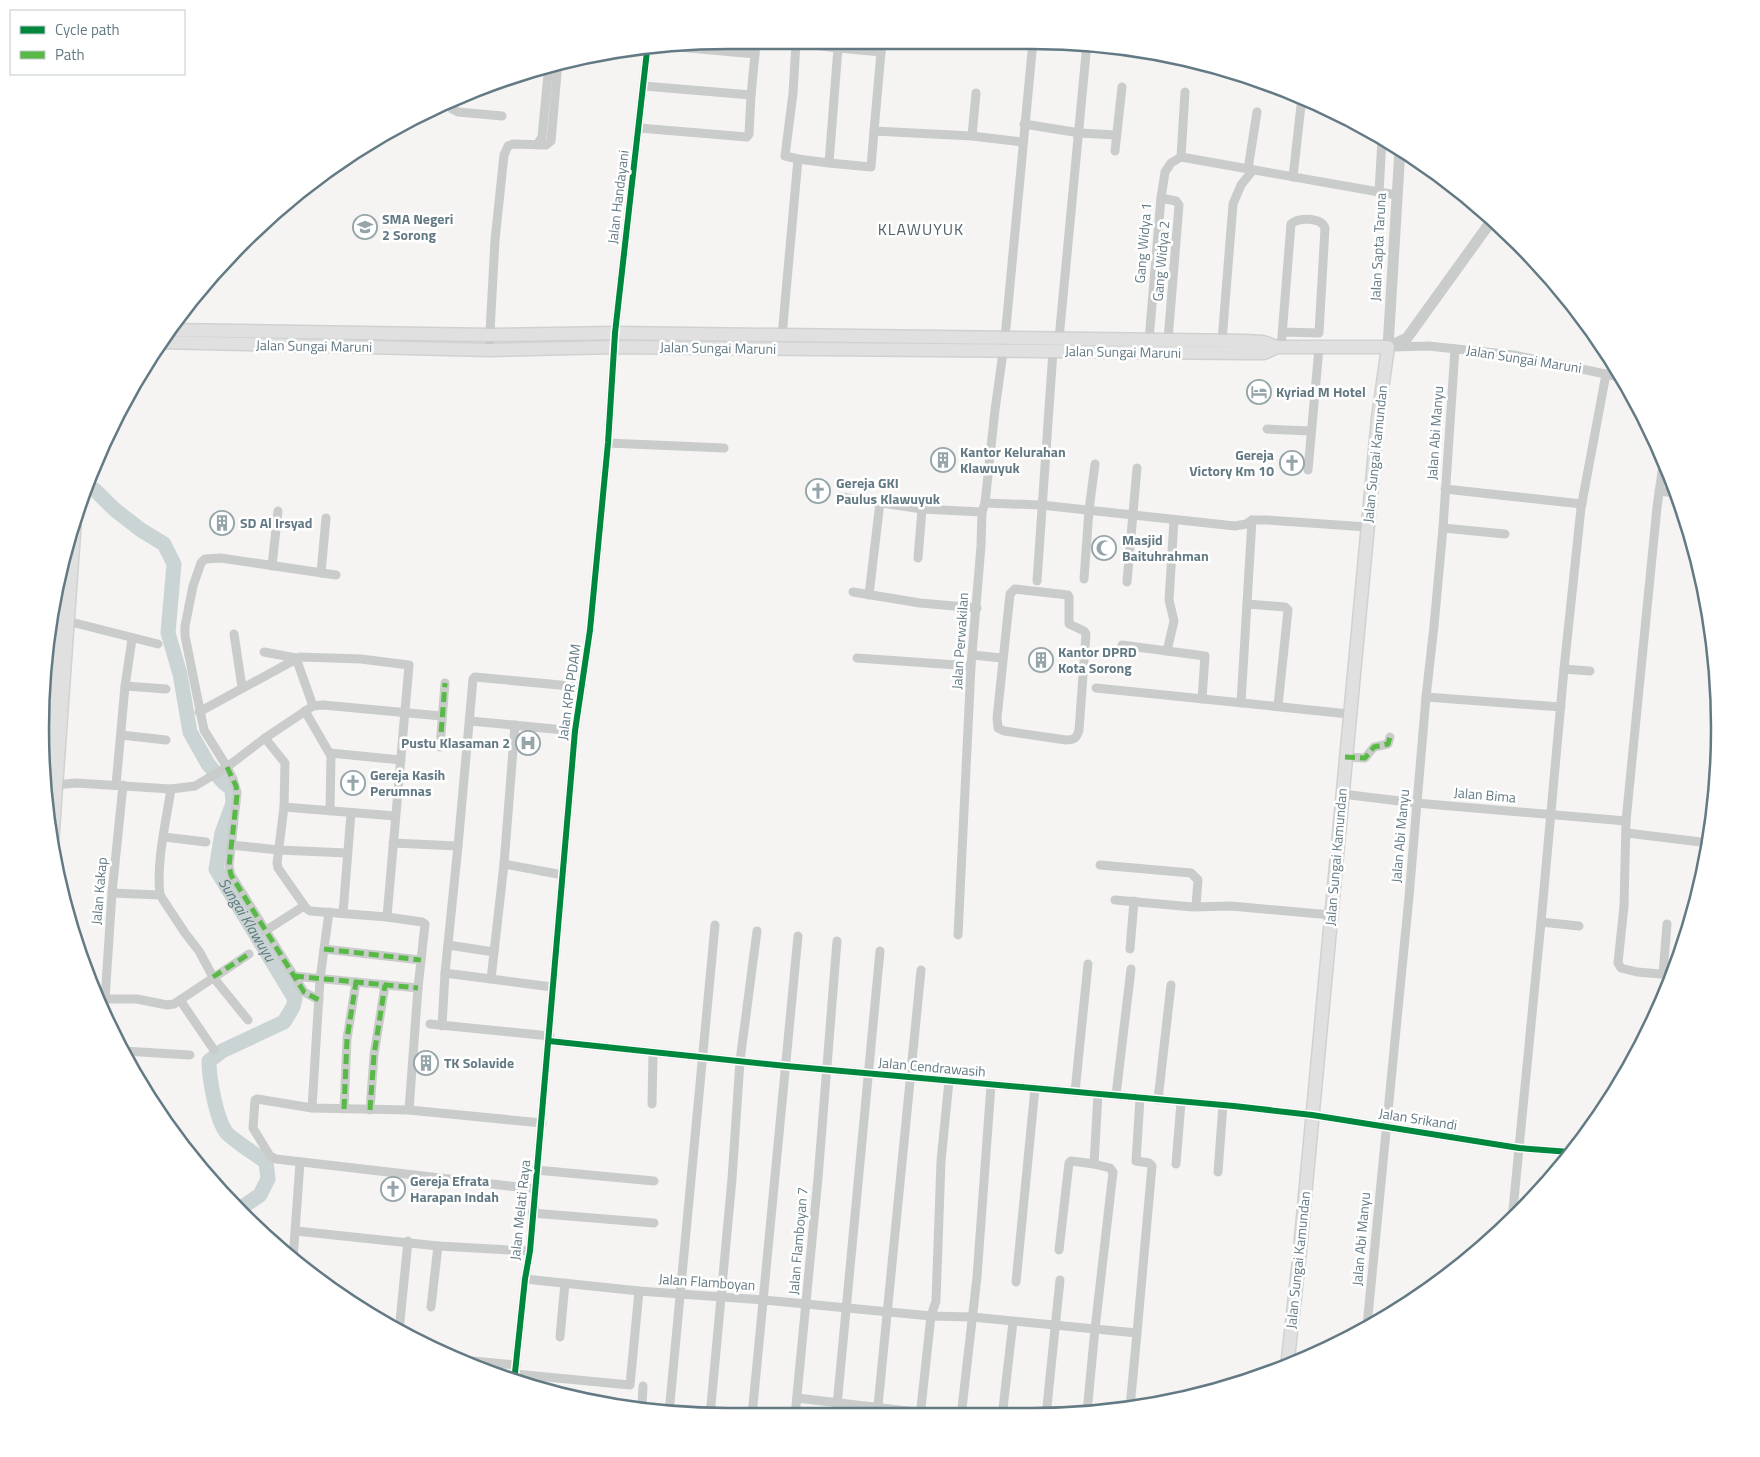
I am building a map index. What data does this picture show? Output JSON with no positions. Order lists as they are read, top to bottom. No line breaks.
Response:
{"streets":{"main road":["Jalan Sungai Maruni","Jalan Sungai Kamundan"],"street":["Jalan Handayani","Gang Widya 1","Jalan Sapta Taruna","Gang Widya 2","Jalan Abi Manyu","Jalan Perwakilan","Jalan KPR PDAM","Jalan Bima","Jalan Kakap","Jalan Cendrawasih","Jalan Srikandi","Jalan Melati Raya","Jalan Flamboyan 7","Jalan Flamboyan"]},"crossings":[["Jalan Handayani","Jalan Sungai Maruni"],["Jalan Handayani","Jalan KPR PDAM"],["Gang Widya 1","Gang Widya 2"],["Gang Widya 1","Jalan Sungai Maruni"],["Jalan Sapta Taruna","Jalan Sungai Maruni"],["Jalan Sapta Taruna","Jalan Sungai Kamundan"],["Gang Widya 2","Jalan Sungai Maruni"],["Jalan Sungai Maruni","Jalan Abi Manyu"],["Jalan Sungai Maruni","Jalan Sungai Kamundan"],["Jalan Sungai Maruni","Jalan Perwakilan"],["Jalan Sungai Maruni","Jalan KPR PDAM"],["Jalan Abi Manyu","Jalan Bima"],["Jalan Abi Manyu","Jalan Srikandi"],["Jalan Sungai Kamundan","Jalan Bima"],["Jalan Sungai Kamundan","Jalan Cendrawasih"],["Jalan Sungai Kamundan","Jalan Srikandi"],["Jalan KPR PDAM","Jalan Cendrawasih"],["Jalan KPR PDAM","Jalan Melati Raya"],["Jalan Cendrawasih","Jalan Srikandi"],["Jalan Cendrawasih","Jalan Melati Raya"],["Jalan Cendrawasih","Jalan Flamboyan 7"],["Jalan Melati Raya","Jalan Flamboyan"],["Jalan Flamboyan 7","Jalan Flamboyan"]],"districts":["KLAWUYUK"],"water":["Sungai Klawuyu"],"places":{"school or university":["SMA Negeri 2 Sorong"],"hotel":["Kyriad M Hotel"],"building":["Kantor Kelurahan Klawuyuk","SD Al Irsyad","Kantor DPRD Kota Sorong","TK Solavide"],"church":["Gereja Victory Km 10","Gereja GKI Paulus Klawuyuk","Gereja Kasih Perumnas","Gereja Efrata Harapan Indah"],"mosque":["Masjid Baituhrahman"],"hospital":["Pustu Klasaman 2"]},"legend":["Cycle path","Path"]}
